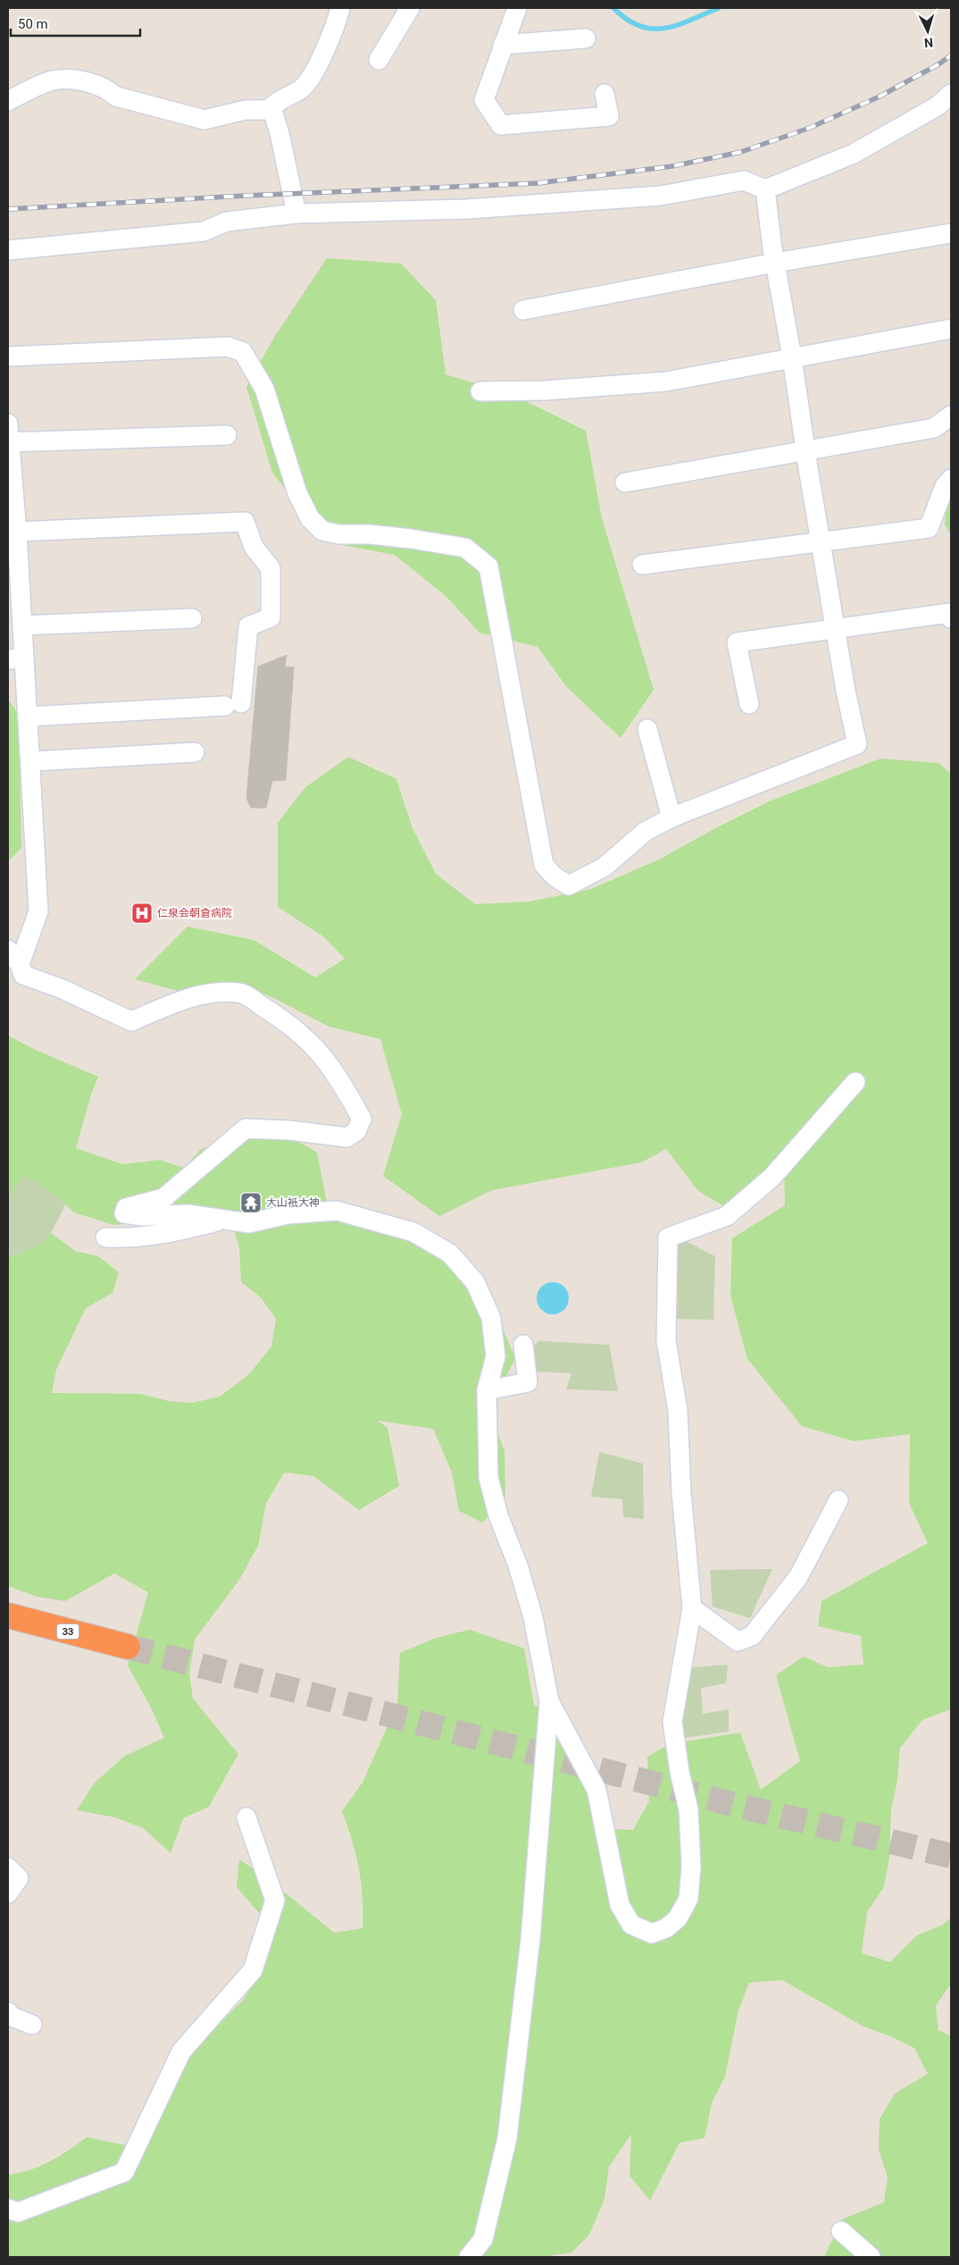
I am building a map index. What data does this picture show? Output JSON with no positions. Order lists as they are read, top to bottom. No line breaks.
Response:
{"streets":{"highway":["33"]},"places":{"hospital":["仁泉会朝倉病院"],"temple":["大山衹大神"]},"scale_bar":"50 m","north":"bottom"}
